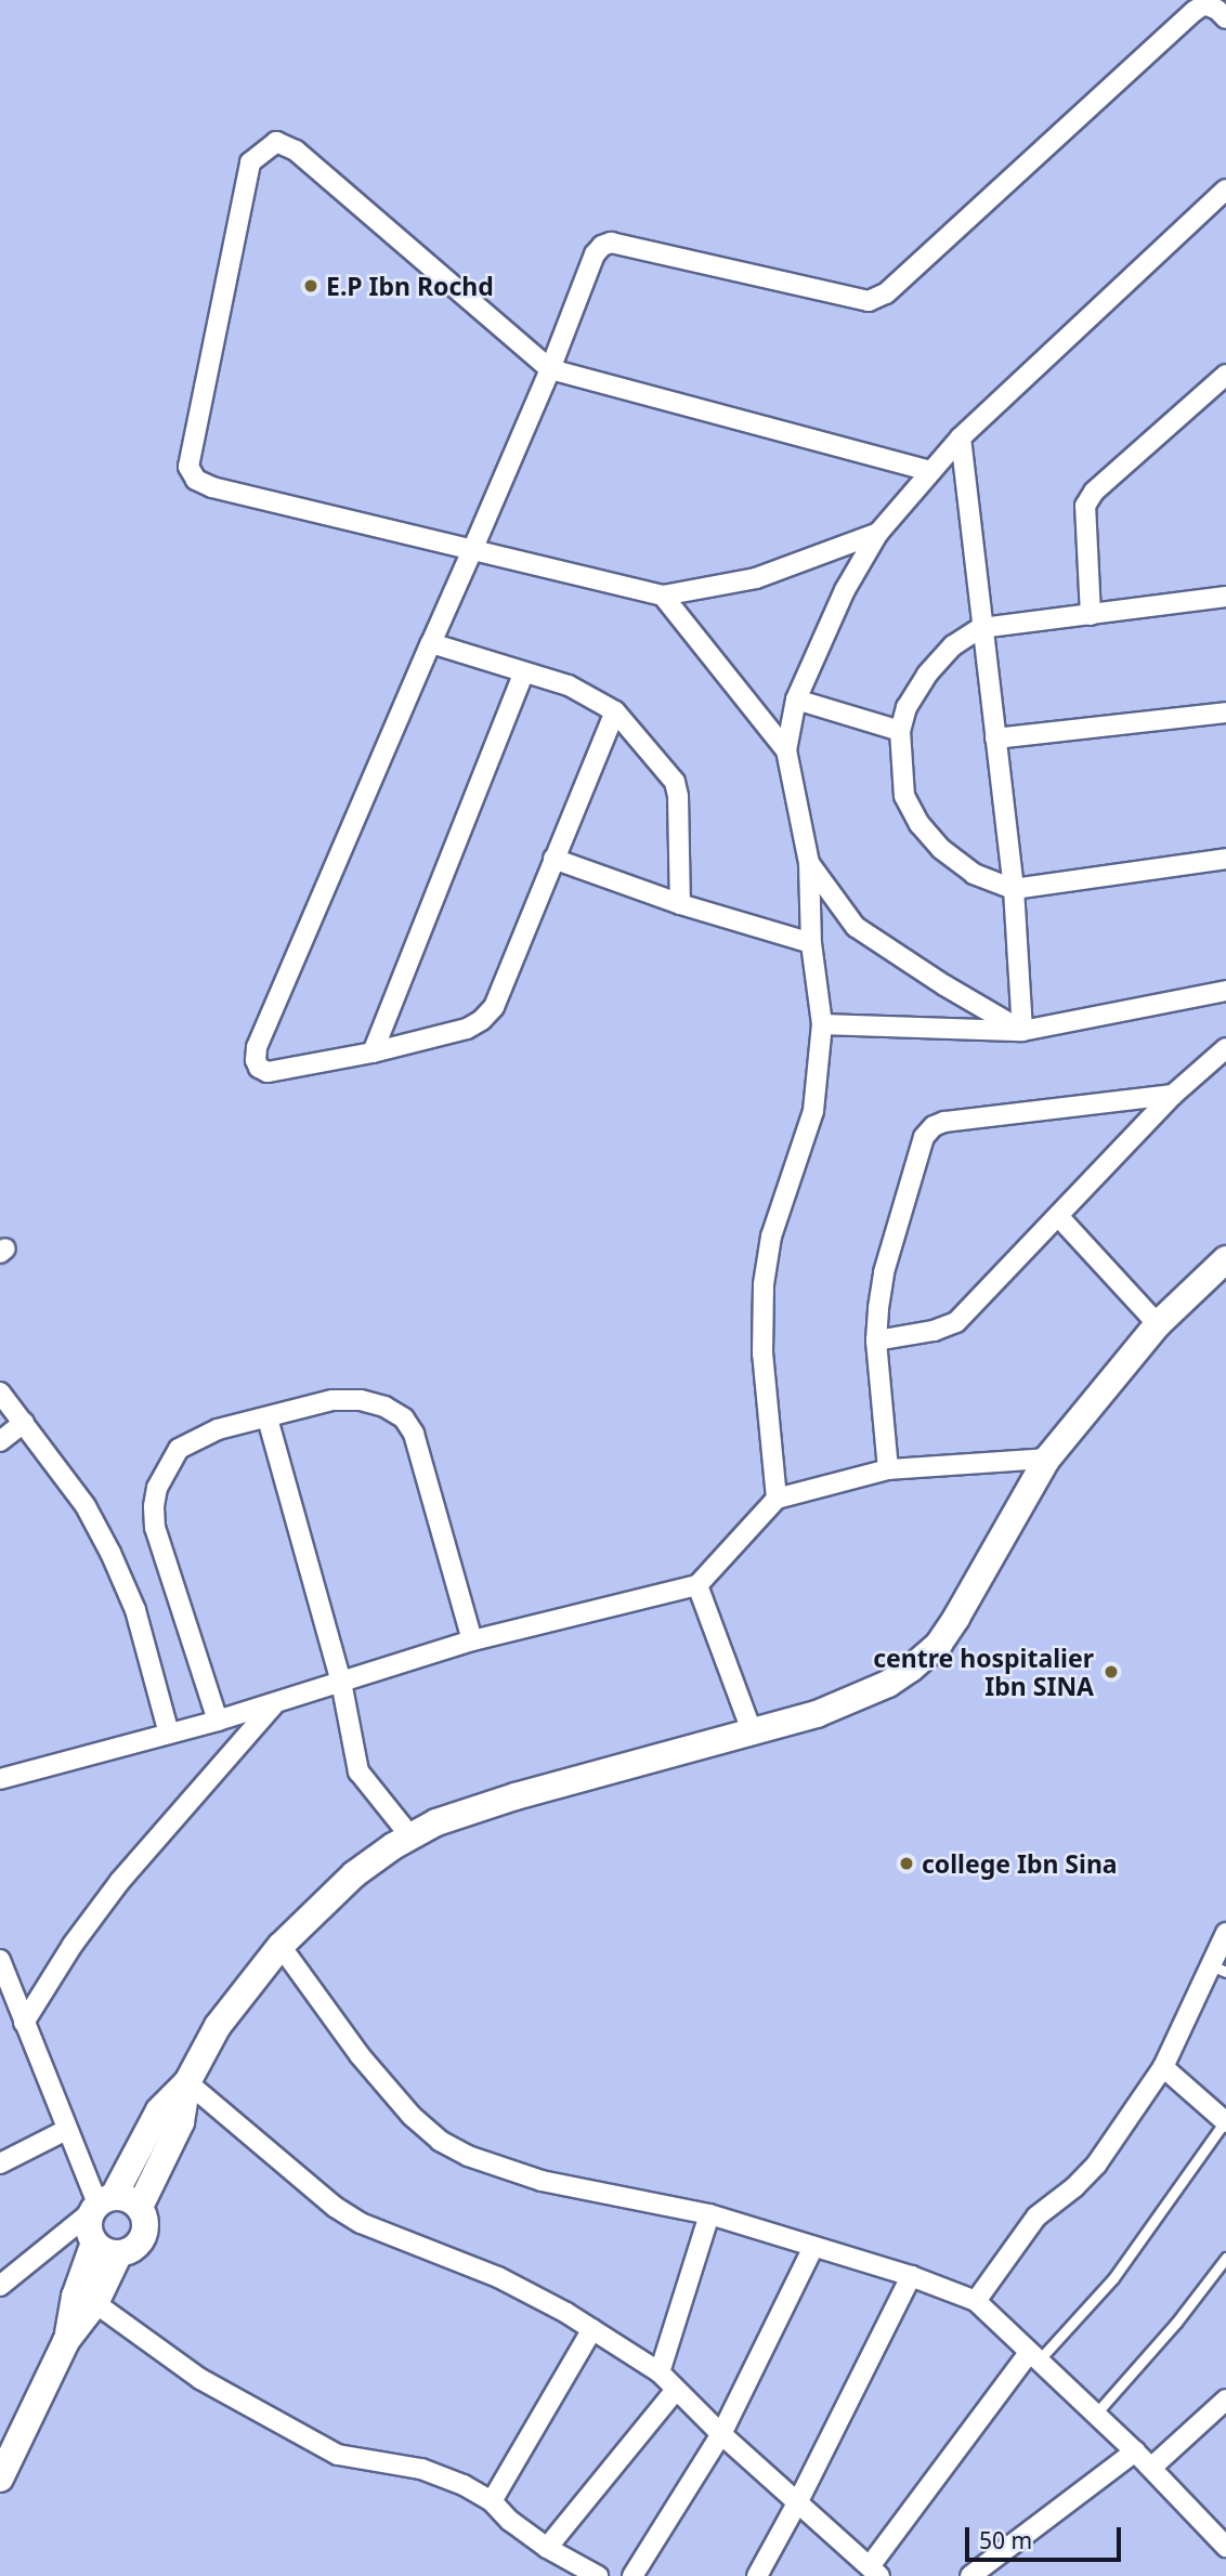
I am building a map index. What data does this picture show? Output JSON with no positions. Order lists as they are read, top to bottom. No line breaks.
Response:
{"places":["E.P Ibn Rochd","centre hospitalier Ibn SINA","college Ibn Sina"],"scale_bar":"50 m"}
